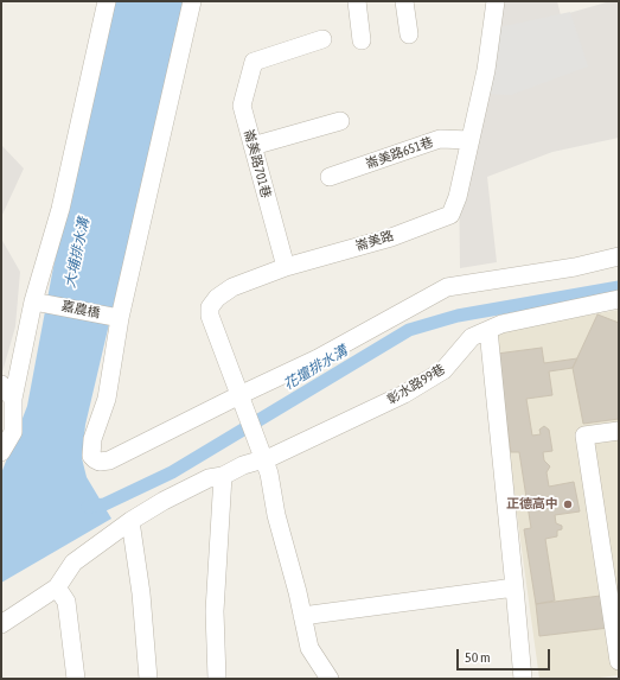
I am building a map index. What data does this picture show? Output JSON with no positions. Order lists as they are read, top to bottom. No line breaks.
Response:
{"streets":{"street":["崙美路651巷","崙美路701巷","崙美路","嘉農橋","彰水路99巷"]},"crossings":[["崙美路651巷","崙美路"],["崙美路701巷","崙美路"],["崙美路","彰水路99巷"]],"water":["大埔排水溝","花壇排水溝"],"places":["正德高中"],"scale_bar":"50 m"}
